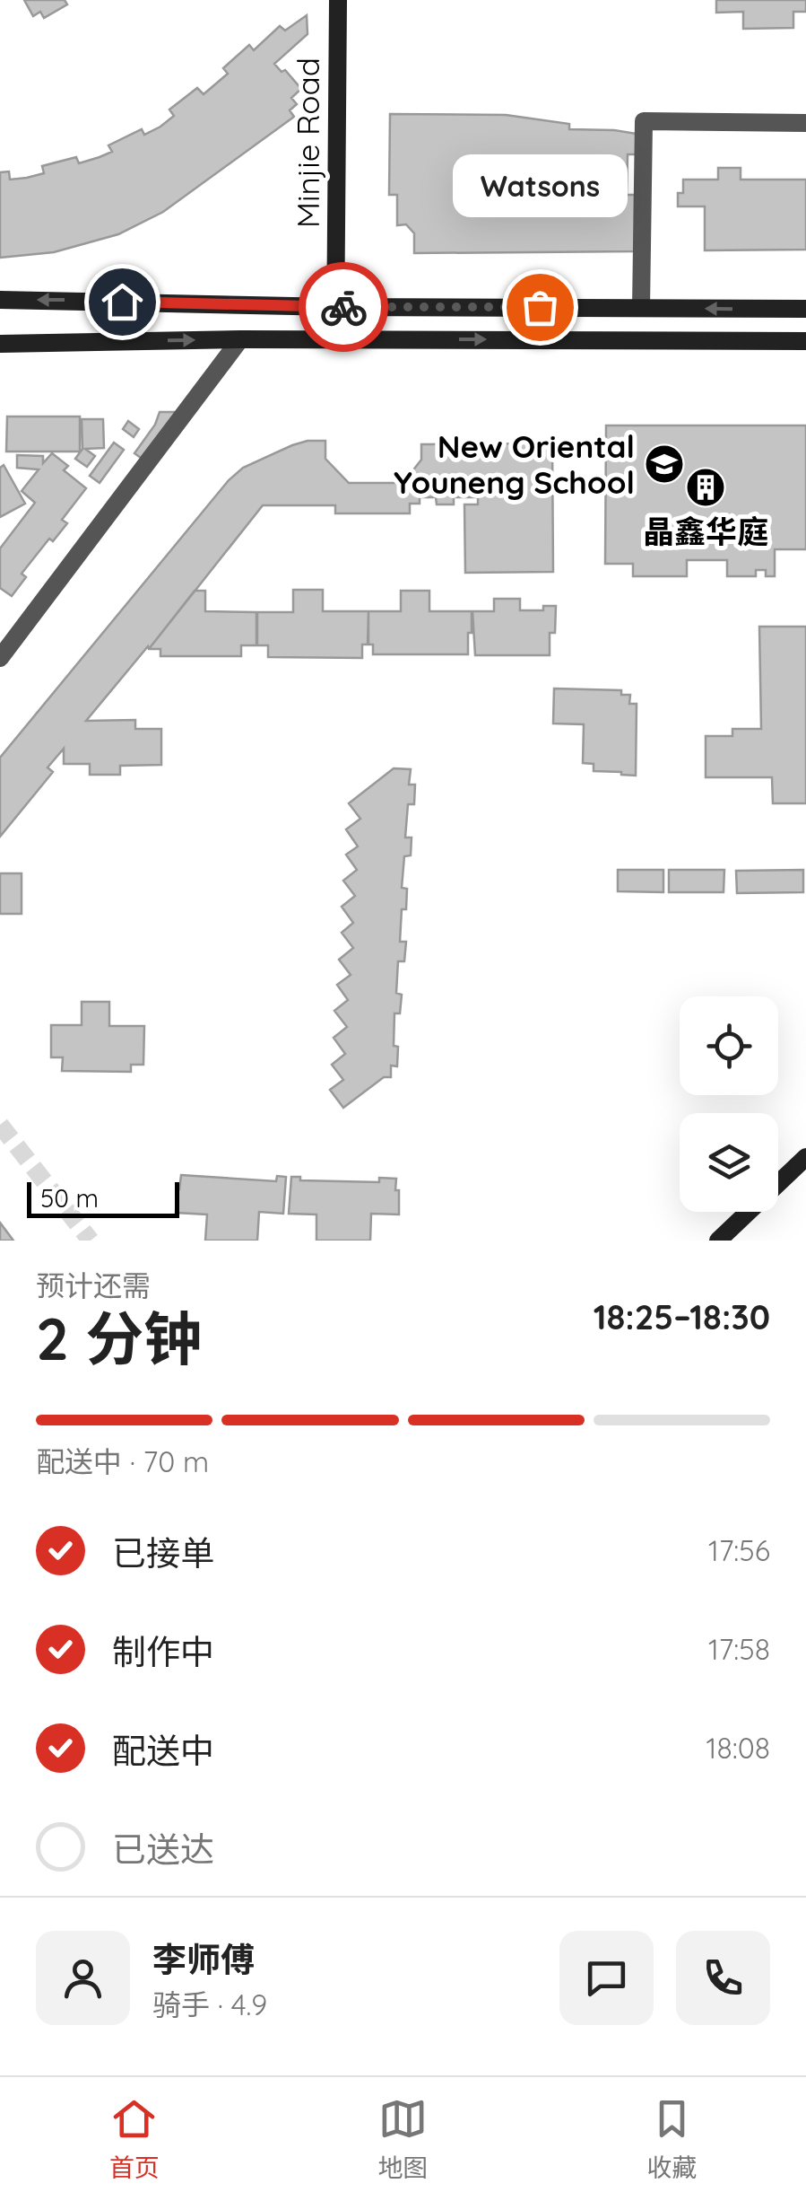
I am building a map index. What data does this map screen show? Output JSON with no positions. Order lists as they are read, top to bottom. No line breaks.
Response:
{"streets":{"main road":["Minjie Road"]},"places":{"other":["Watsons"],"school or university":["New Oriental Youneng School"],"building":["晶鑫华庭"]},"scale_bar":"50 m","page":{"bubble":"Watsons","scale":"50 m","heading":["2 分钟","预计还需","18:25–18:30"],"panel":["李师傅","骑手 · 4.9"],"bar":"配送中 · 70 m","list":[["已接单","17:56"],["制作中","17:58"],["配送中","18:08"],"已送达"],"tabs":["首页","地图","收藏"]}}
